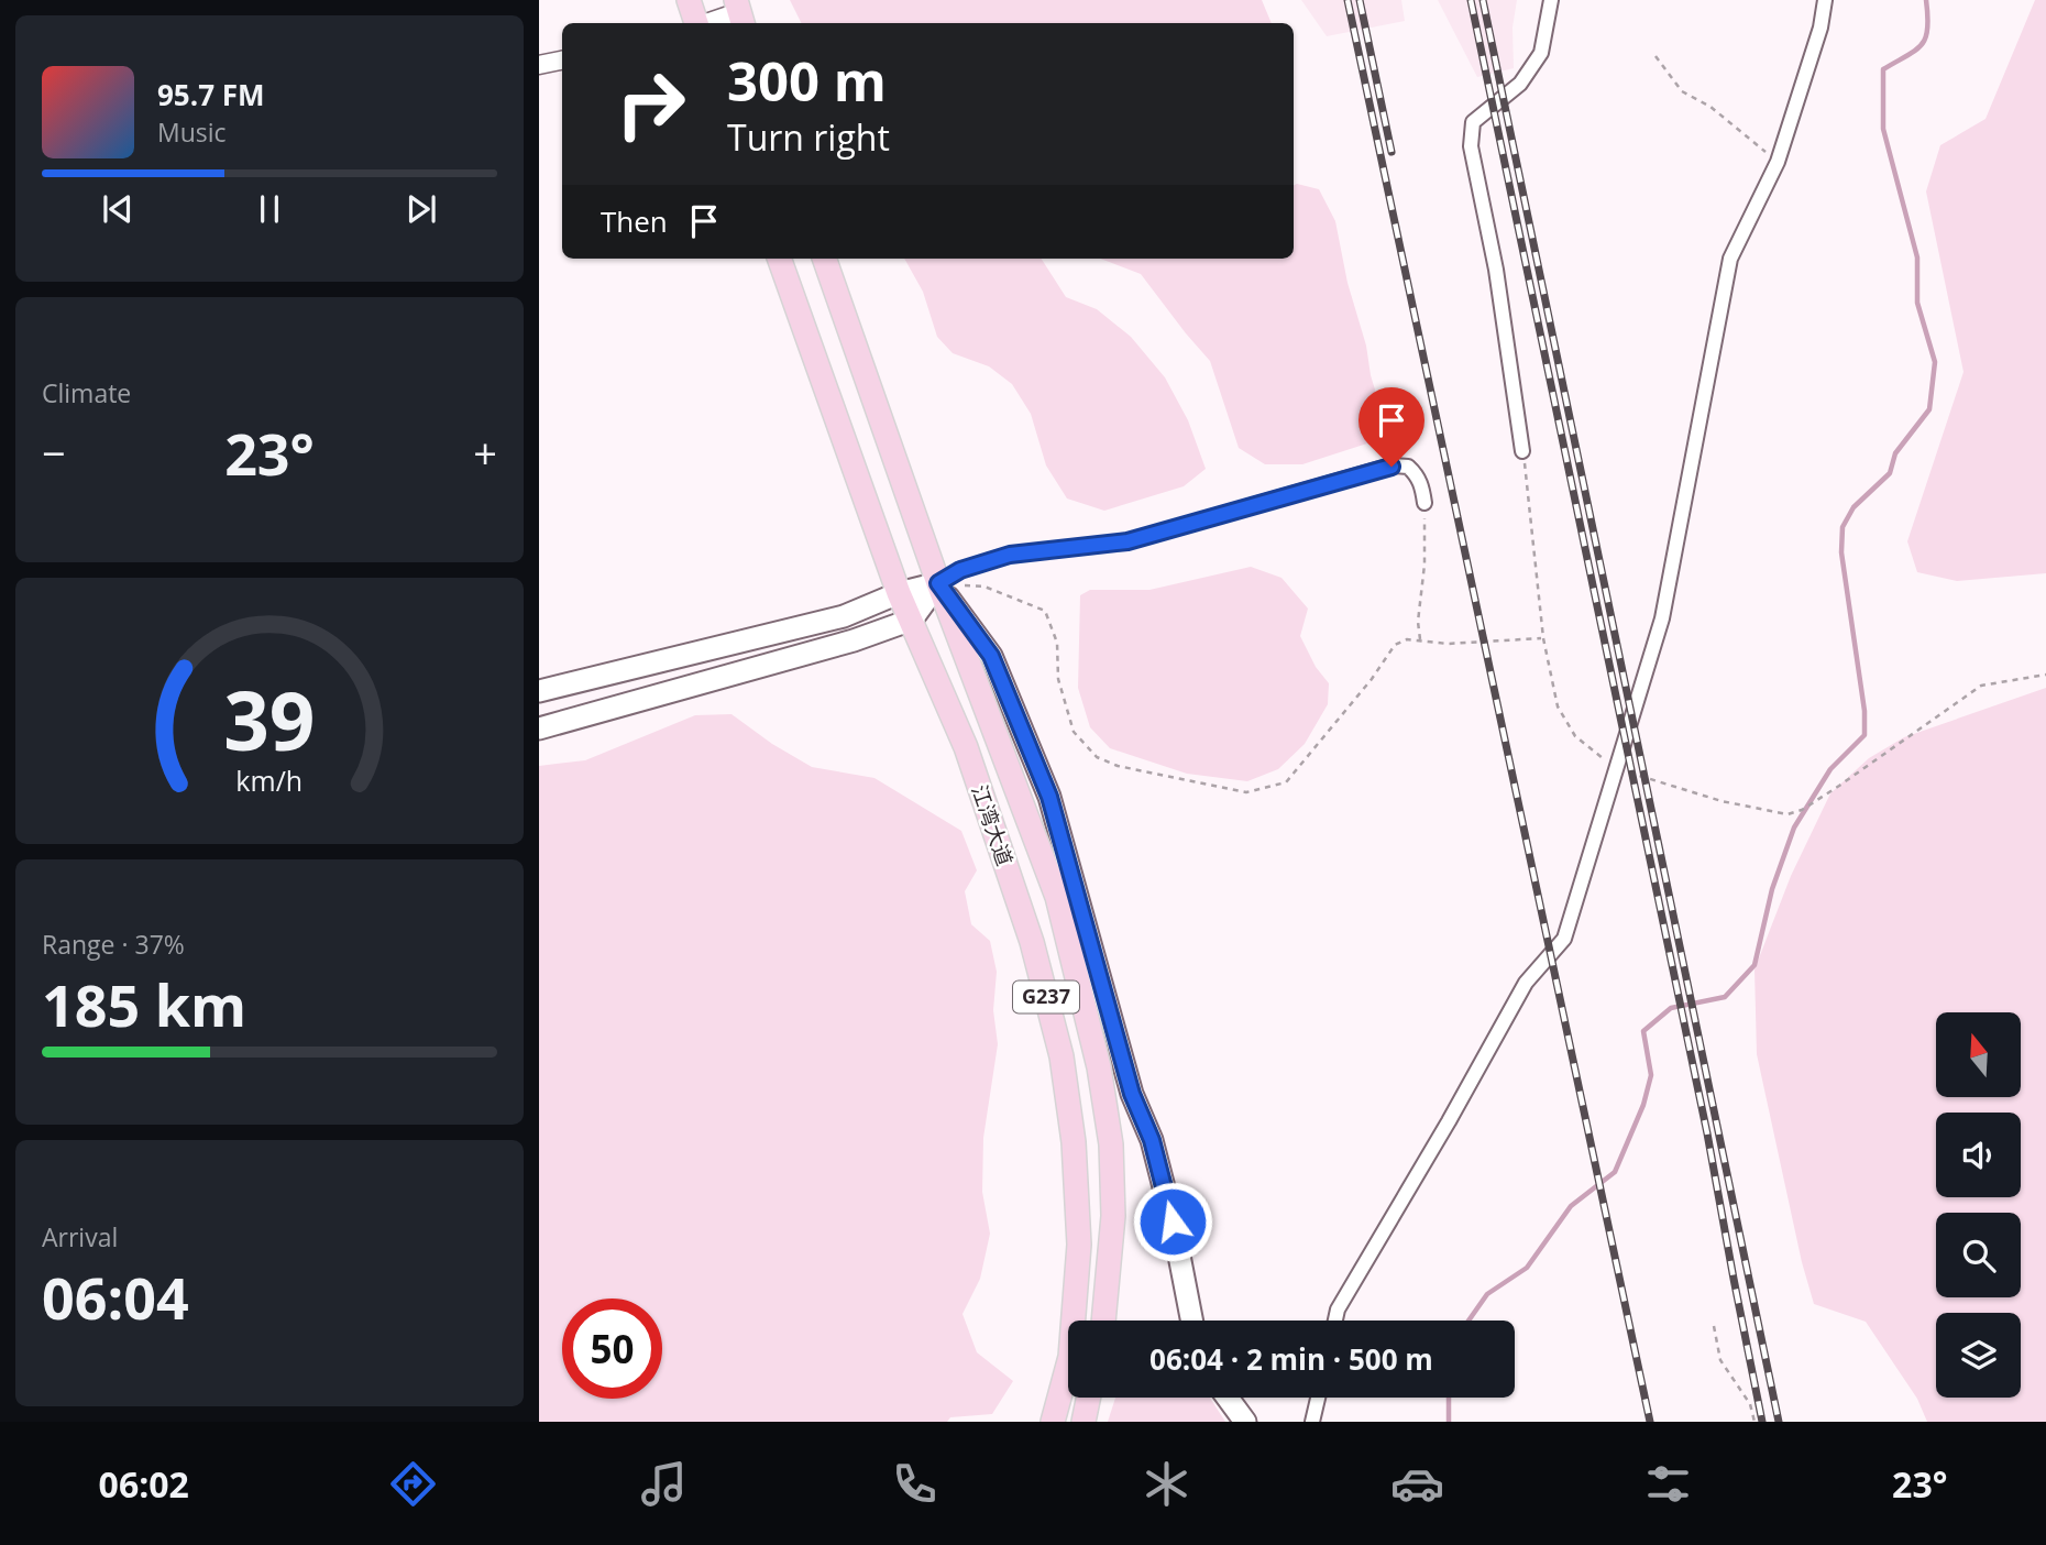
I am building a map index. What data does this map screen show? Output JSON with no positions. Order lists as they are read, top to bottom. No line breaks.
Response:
{"streets":{"highway":["江湾大道","G237"]},"north":"top","page":{"turn":["300 m","Turn right"],"song":["95.7 FM","Music"],"then":"Then","tile":["Climate",["Range · 37%","185 km"],["Arrival","06:04"]],"heat":["−","23°","+"],"limit":"50","trip":"06:04 · 2 min · 500 m","tabs":["06:02","23°"],"gauge":["39","km/h"]}}
